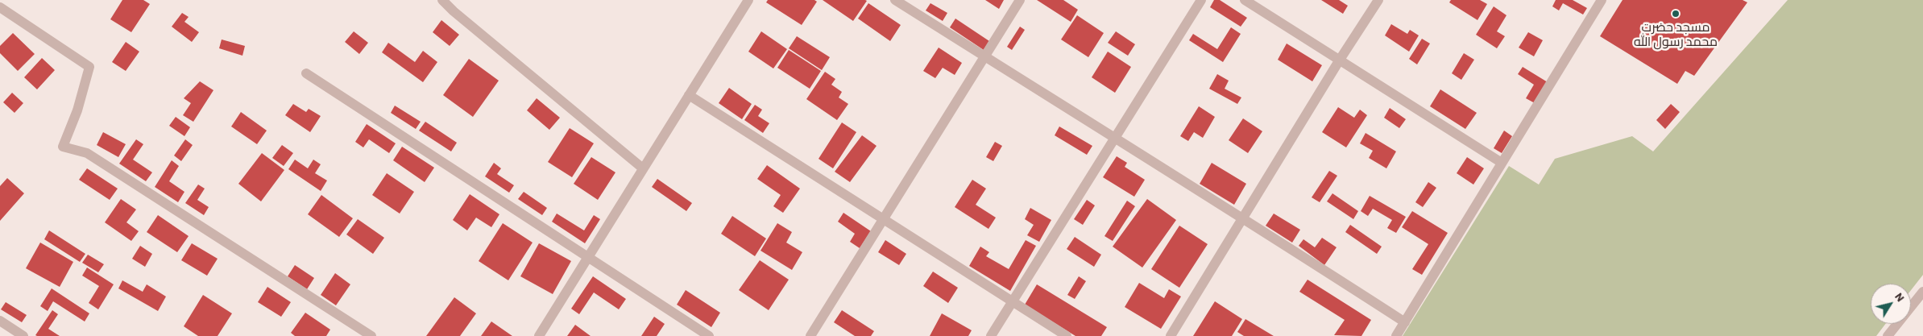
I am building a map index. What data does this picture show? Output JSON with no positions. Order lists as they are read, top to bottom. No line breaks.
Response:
{"places":["مسجد حضرت محمد رسول الله"],"north":"top right"}
